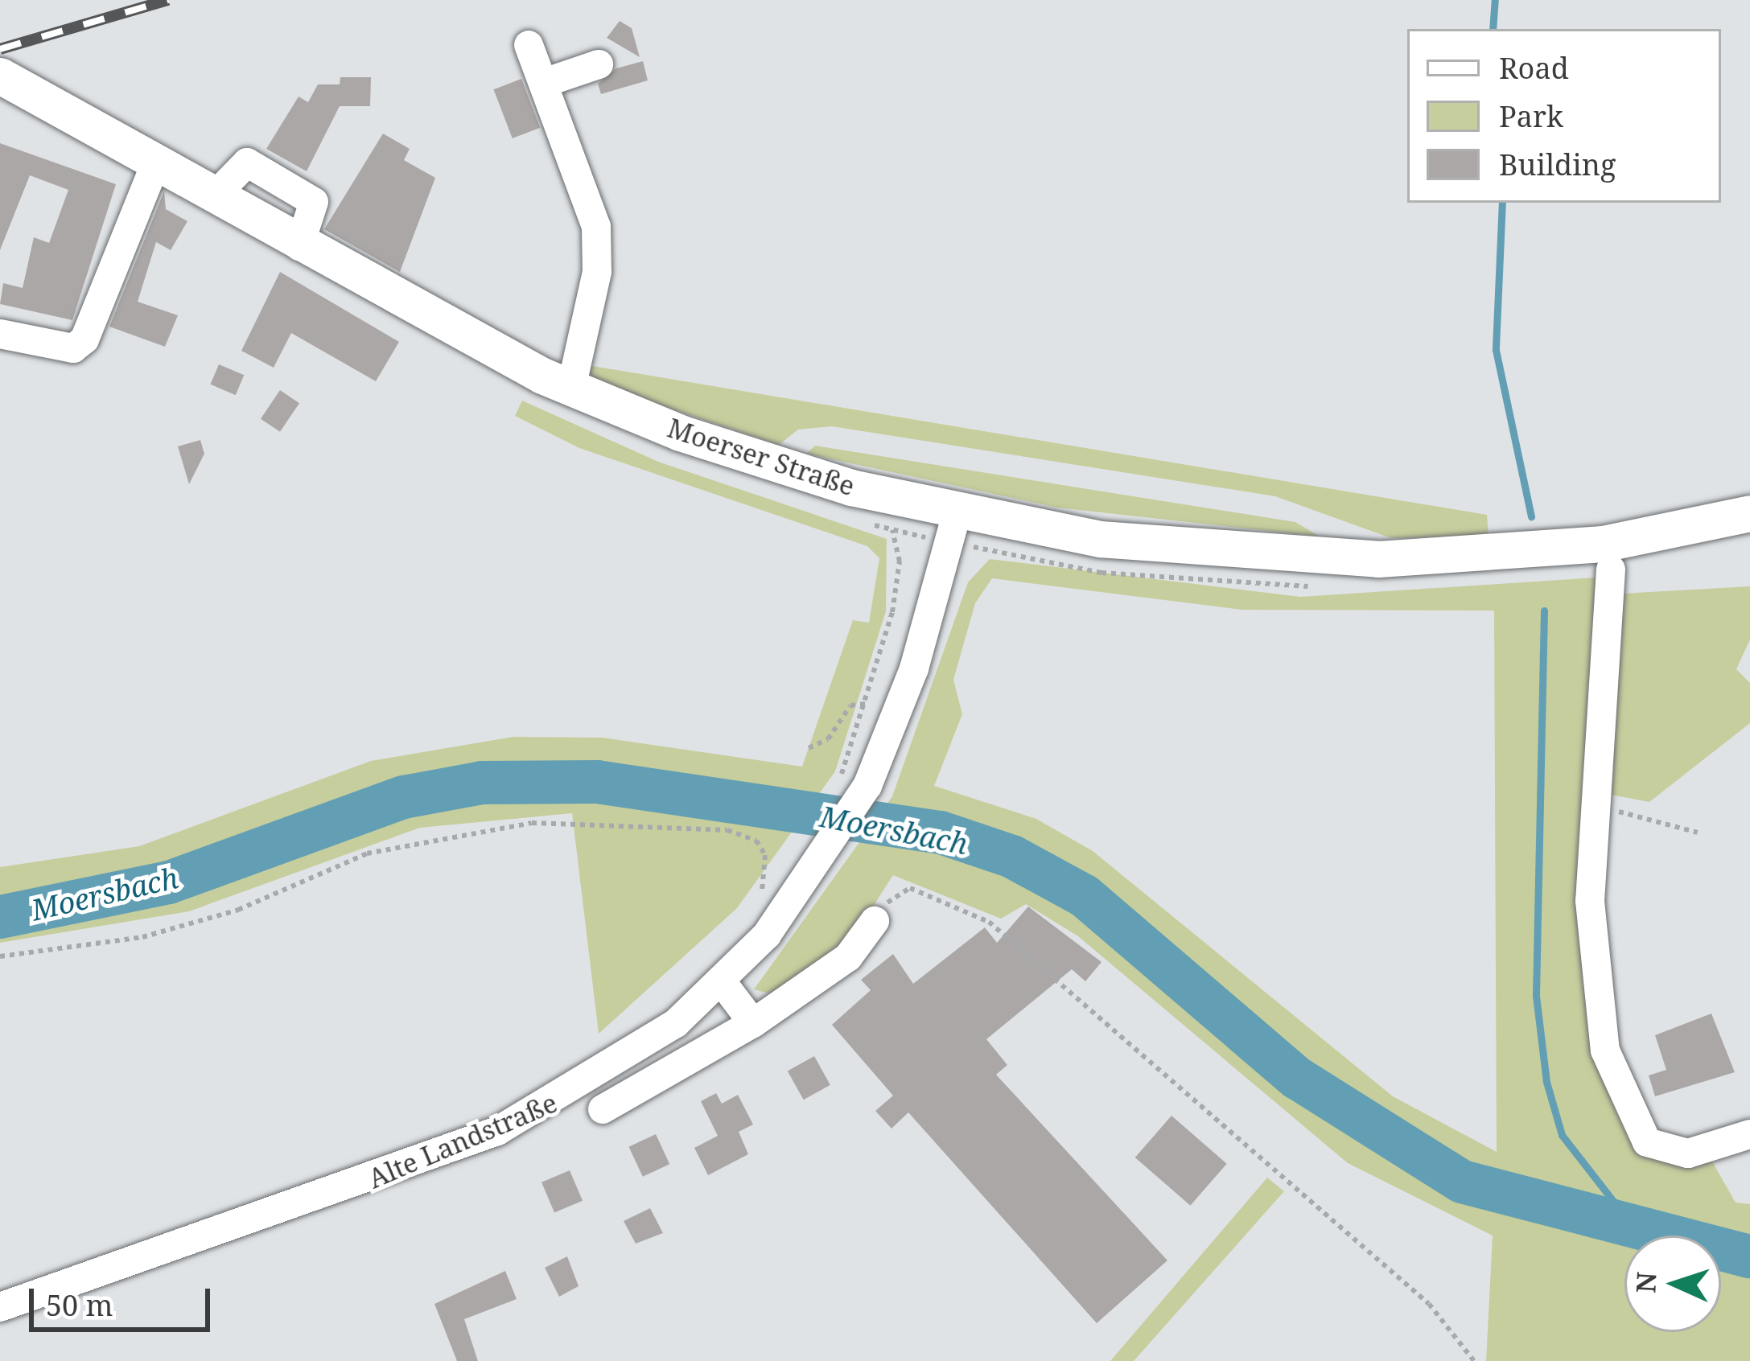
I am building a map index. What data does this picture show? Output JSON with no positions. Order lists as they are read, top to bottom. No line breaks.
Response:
{"streets":{"main road":["Moerser Straße"],"street":["Alte Landstraße"]},"crossings":[["Moerser Straße","Alte Landstraße"]],"water":["Moersbach"],"legend":["Road","Park","Building"],"scale_bar":"50 m","north":"left"}
